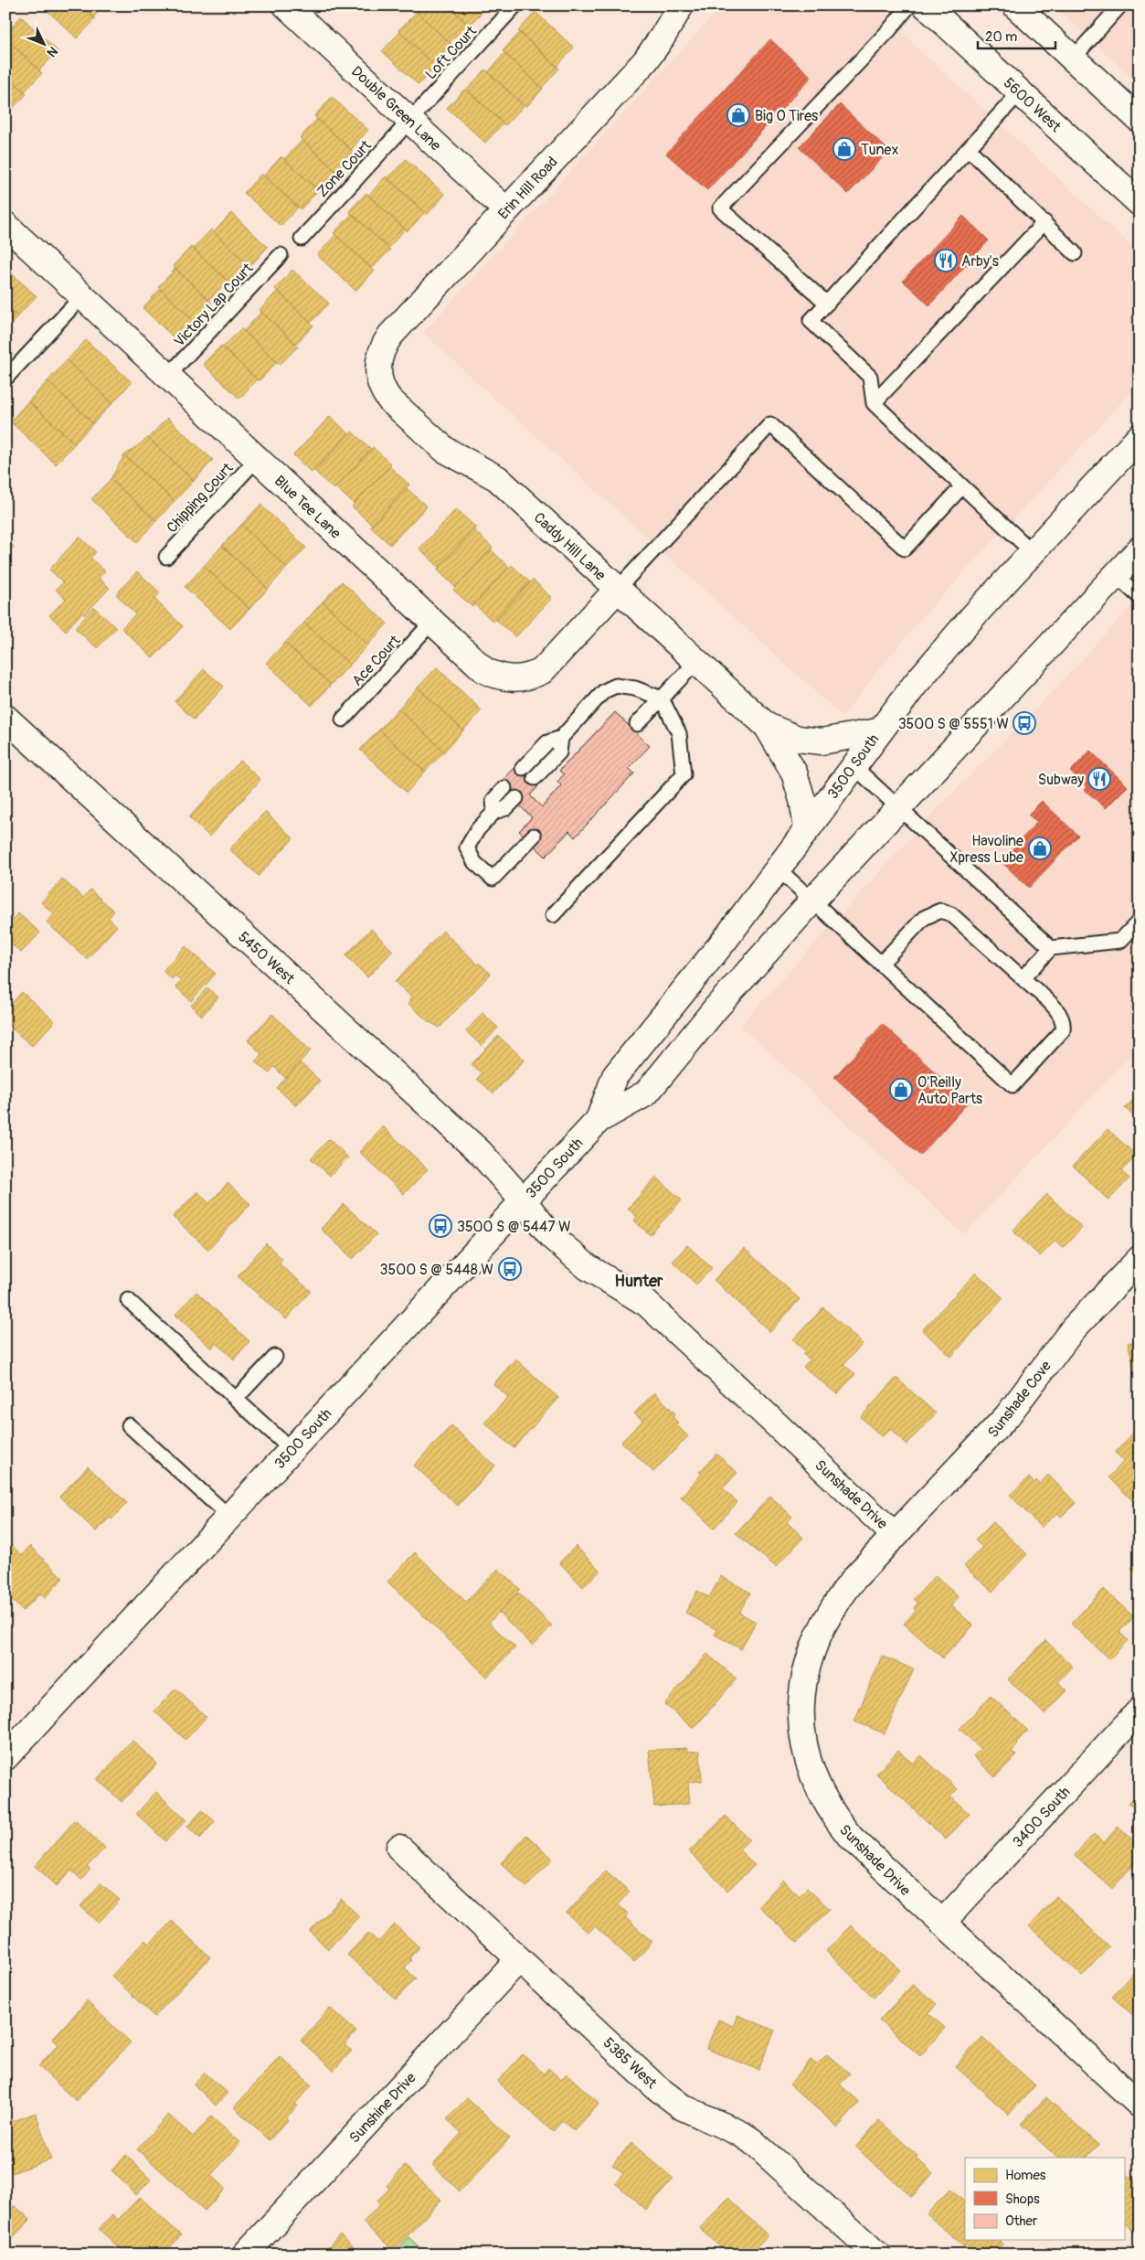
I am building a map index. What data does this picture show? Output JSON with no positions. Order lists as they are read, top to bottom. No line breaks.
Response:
{"streets":{"street":["5600 West","Double Green Lane","Erin Hill Road","Blue Tee Lane","Caddy Hill Lane","3500 South","5450 West","Sunshade Cove","Sunshade Drive","3400 South","5385 West","Sunshine Drive"],"lane":["Loft Court","Zone Court","Victory Lap Court","Chipping Court","Ace Court"]},"crossings":[["Loft Court","Double Green Lane"],["Loft Court","Zone Court"],["Double Green Lane","Zone Court"],["Double Green Lane","Erin Hill Road"],["Erin Hill Road","Caddy Hill Lane"],["Victory Lap Court","Blue Tee Lane"],["Chipping Court","Blue Tee Lane"],["Blue Tee Lane","Caddy Hill Lane"],["Blue Tee Lane","Ace Court"],["Caddy Hill Lane","3500 South"],["3500 South","5450 West"],["3500 South","Sunshade Drive"],["5450 West","Sunshade Drive"],["Sunshade Cove","Sunshade Drive"],["Sunshade Drive","3400 South"],["5385 West","Sunshine Drive"]],"districts":["Hunter"],"places":{"shop":["Big O Tires","Tunex","Havoline Xpress Lube","O'Reilly Auto Parts"],"restaurant":["Arby's","Subway"],"bus stop":["3500 S @ 5551 W","3500 S @ 5447 W","3500 S @ 5448 W"]},"legend":["Homes","Shops","Other"],"scale_bar":"20 m","north":"bottom right"}
